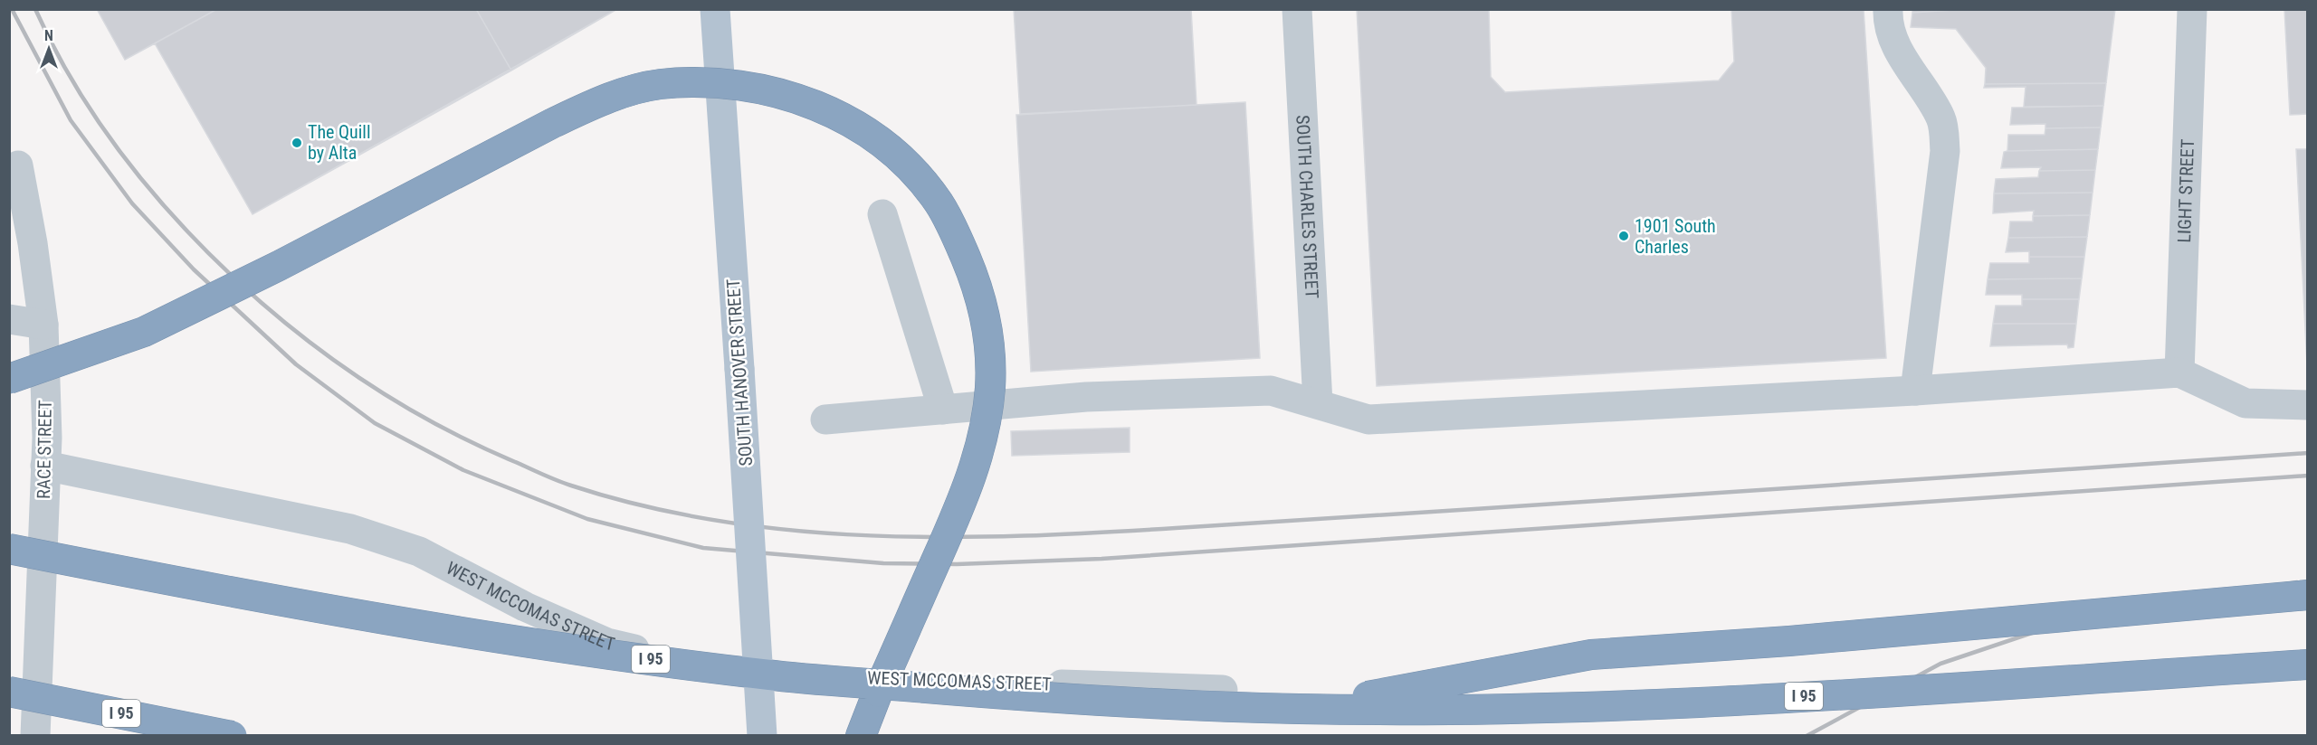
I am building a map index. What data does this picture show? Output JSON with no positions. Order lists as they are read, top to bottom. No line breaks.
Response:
{"streets":{"highway":["I 95"],"main road":["SOUTH HANOVER STREET"],"street":["LIGHT STREET","SOUTH CHARLES STREET","RACE STREET","WEST MCCOMAS STREET"]},"crossings":[["RACE STREET","WEST MCCOMAS STREET"]],"places":["The Quill by Alta","1901 South Charles"],"north":"top"}
